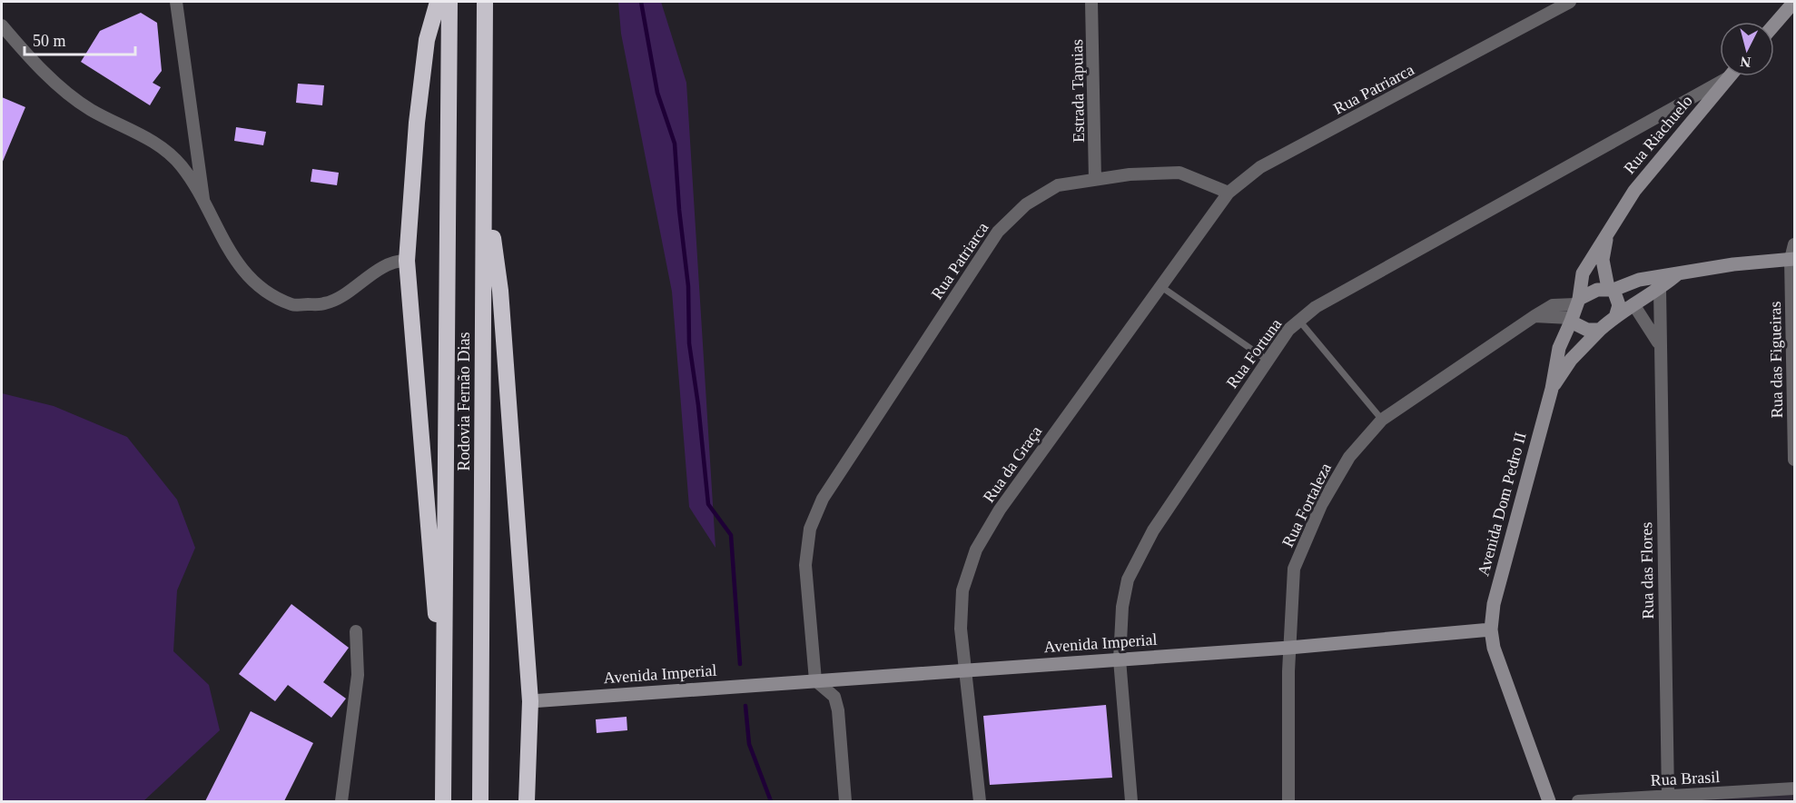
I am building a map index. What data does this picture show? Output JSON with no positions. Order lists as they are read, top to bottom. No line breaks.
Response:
{"streets":{"highway":["Rodovia Fernão Dias"],"main road":["Rua Riachuelo","Avenida Dom Pedro II","Avenida Imperial"],"street":["Rua Patriarca","Estrada Tapuias","Rua Fortuna","Rua das Figueiras","Rua da Graça","Rua Fortaleza","Rua das Flores","Rua Brasil"]},"crossings":[["Rua Patriarca","Estrada Tapuias"],["Rua Patriarca","Rua da Graça"],["Rua Patriarca","Avenida Imperial"],["Rua Riachuelo","Rua Fortuna"],["Rua Riachuelo","Avenida Dom Pedro II"],["Rua Riachuelo","Rua Fortaleza"],["Rua Fortuna","Avenida Imperial"],["Rua da Graça","Avenida Imperial"],["Avenida Dom Pedro II","Avenida Imperial"],["Rua Fortaleza","Avenida Imperial"],["Rua das Flores","Rua Brasil"]],"scale_bar":"50 m","north":"bottom"}
